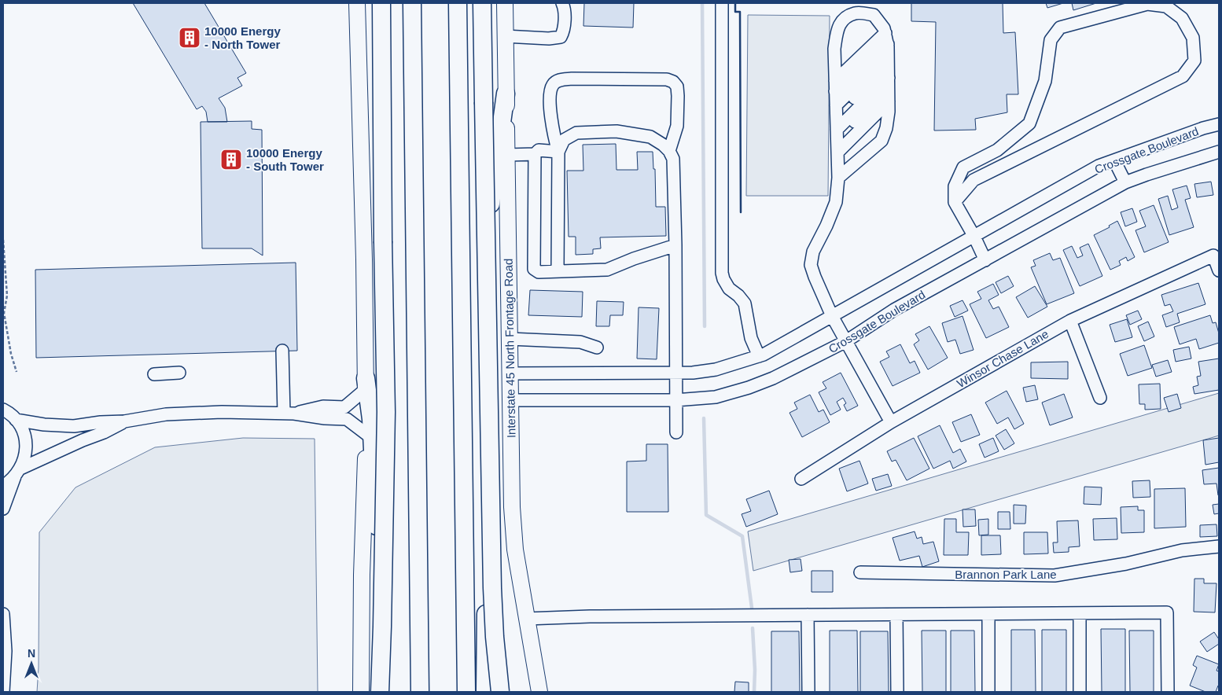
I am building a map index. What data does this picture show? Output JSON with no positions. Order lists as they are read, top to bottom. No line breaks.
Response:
{"streets":{"main road":["Interstate 45 North Frontage Road"],"street":["Crossgate Boulevard","Winsor Chase Lane","Brannon Park Lane"]},"crossings":[["Crossgate Boulevard","Interstate 45 North Frontage Road"]],"places":{"building":["10000 Energy - North Tower","10000 Energy - South Tower"]},"north":"top"}
